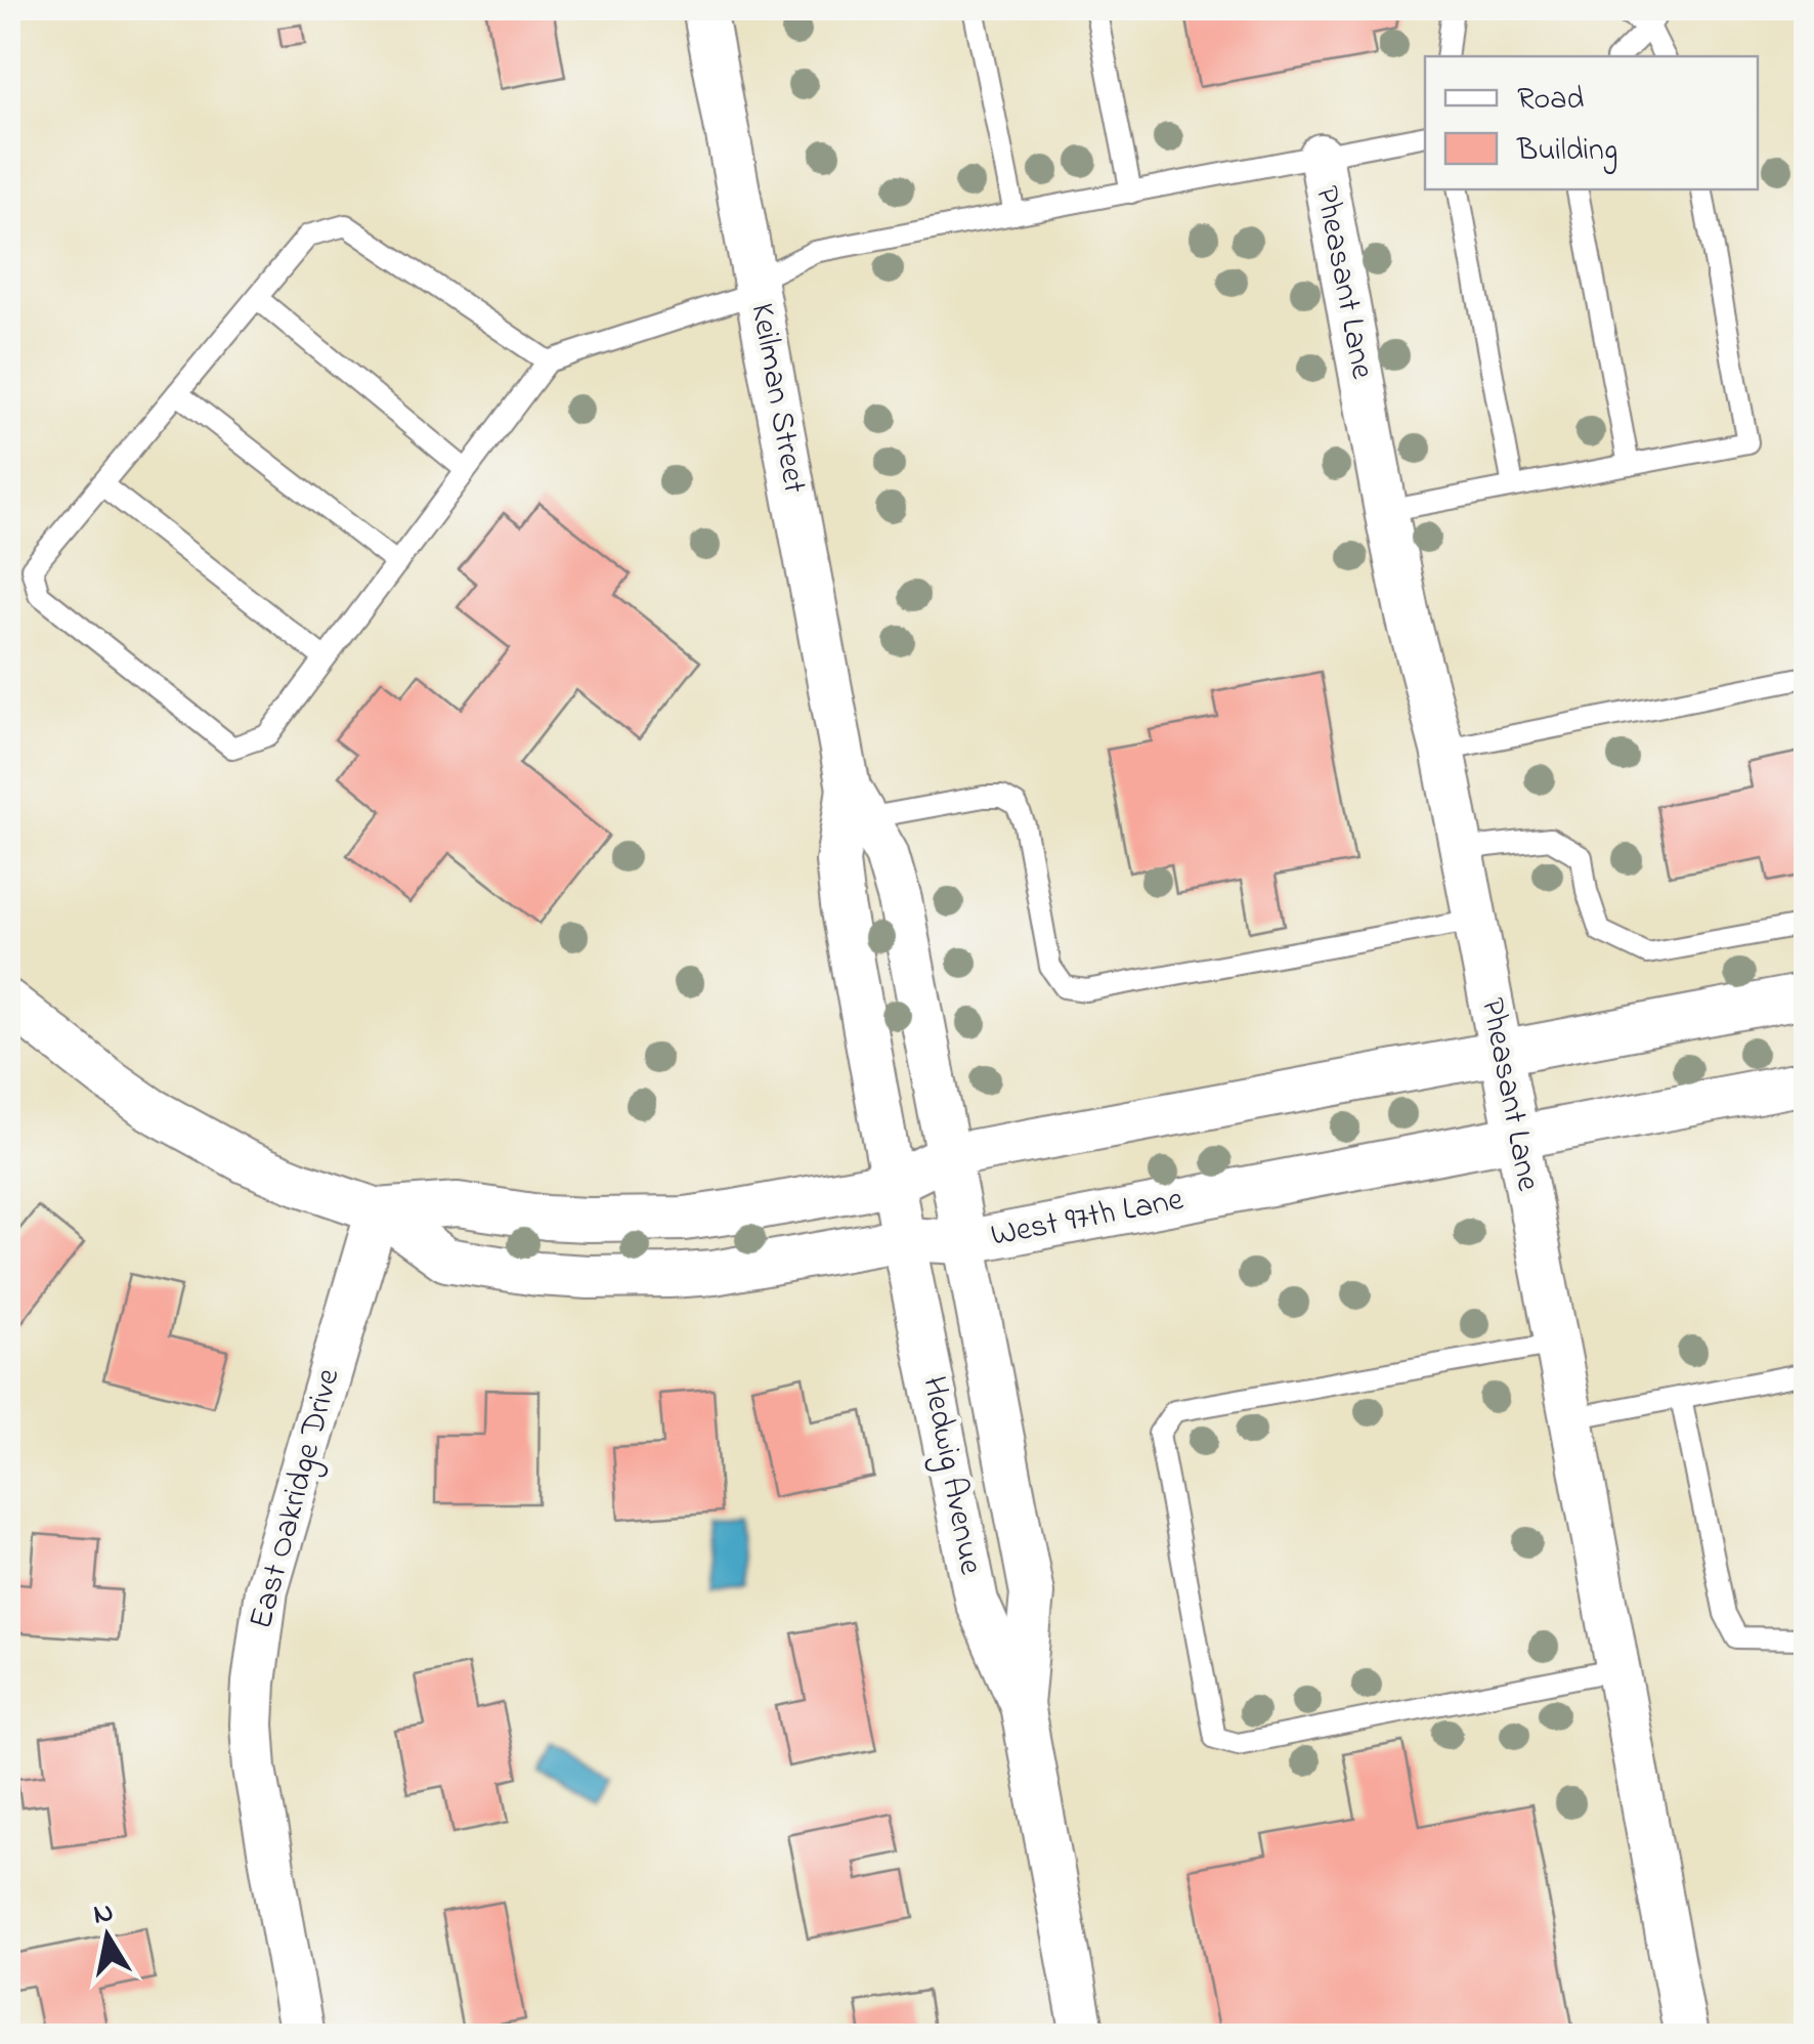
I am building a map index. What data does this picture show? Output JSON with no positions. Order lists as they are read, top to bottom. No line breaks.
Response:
{"streets":{"street":["Pheasant Lane","Keilman Street","West 97th Lane","Hedwig Avenue","East Oakridge Drive"]},"crossings":[["Pheasant Lane","West 97th Lane"],["Keilman Street","West 97th Lane"],["Keilman Street","Hedwig Avenue"],["West 97th Lane","Hedwig Avenue"],["West 97th Lane","East Oakridge Drive"]],"legend":["Road","Building"],"north":"top"}
